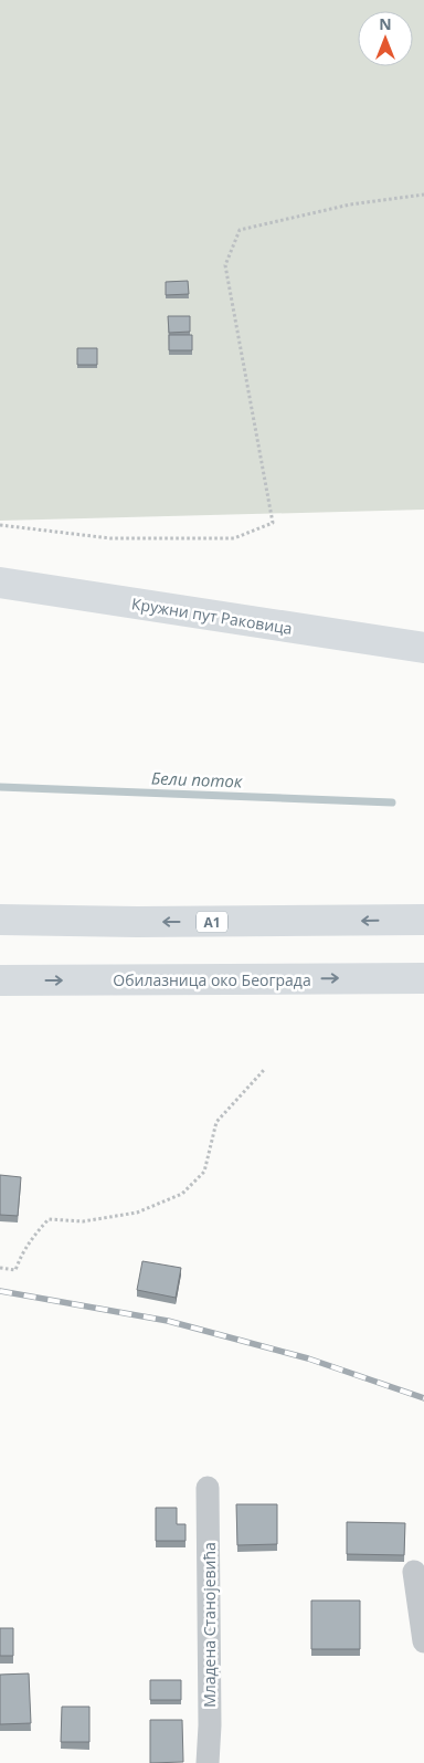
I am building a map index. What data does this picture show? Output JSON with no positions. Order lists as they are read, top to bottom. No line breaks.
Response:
{"streets":{"main road":["Кружни пут Раковица","A1","Обилазница око Београда"],"street":["Младена Станојевића"]},"water":["Бели поток"],"north":"top"}
